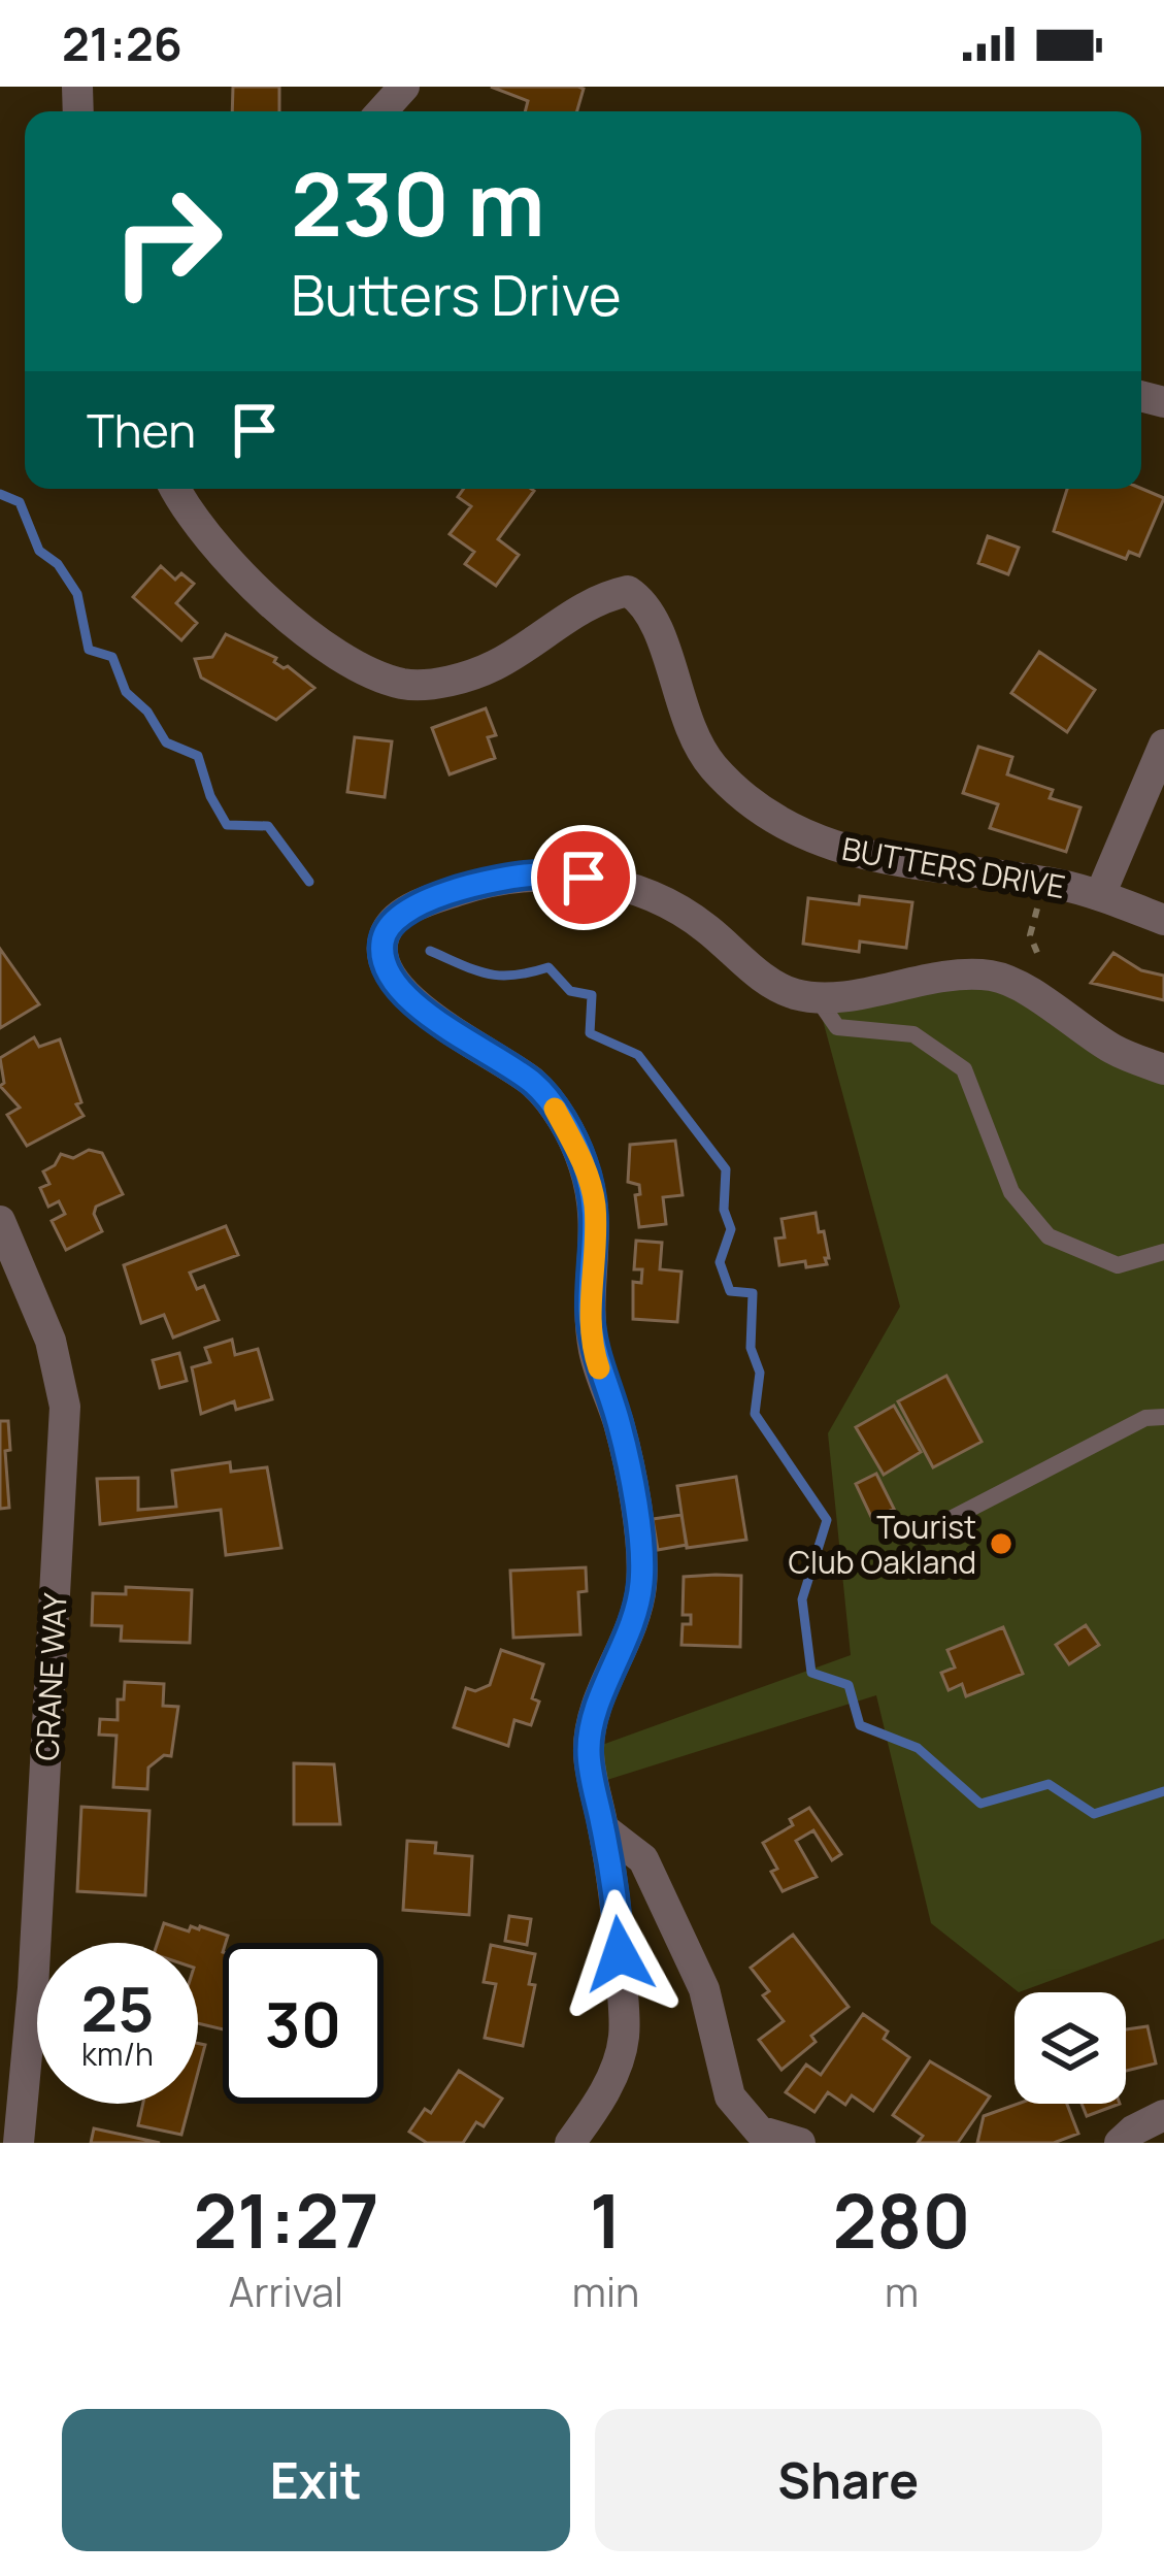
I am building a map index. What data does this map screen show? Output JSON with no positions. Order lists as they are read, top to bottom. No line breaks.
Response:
{"streets":{"street":["BUTTERS DRIVE","CRANE WAY"]},"places":["Tourist Club Oakland"],"page":{"status":"21:26","turn":["230 m","Butters Drive"],"then":"Then","speed":"25 km/h","limit":"30","eta":["21:27","Arrival","1","min","280","m"],"buttons":["Exit","Share"]}}
